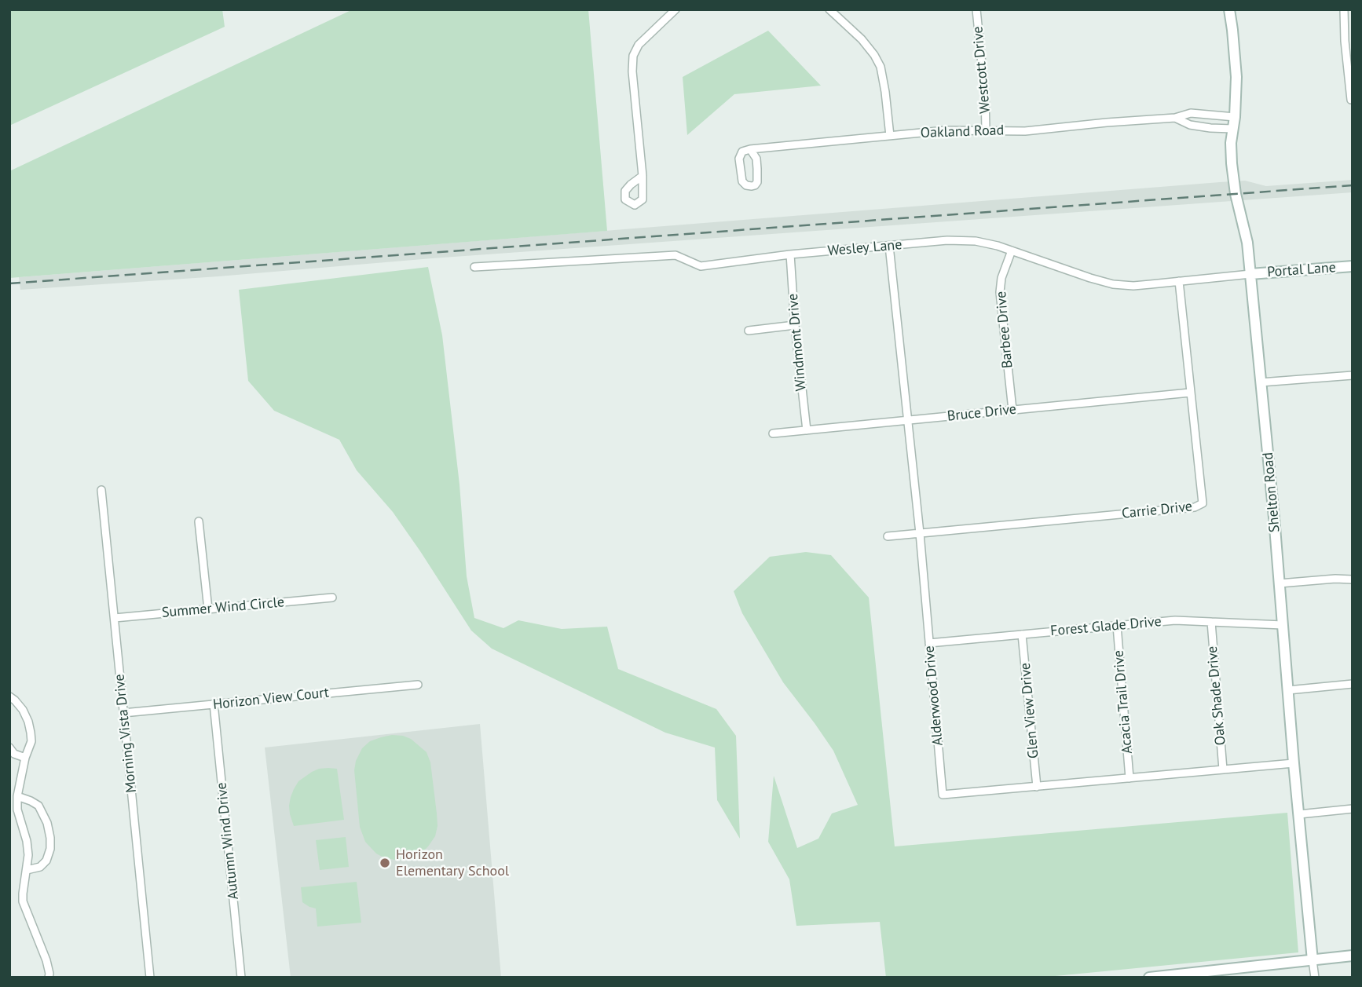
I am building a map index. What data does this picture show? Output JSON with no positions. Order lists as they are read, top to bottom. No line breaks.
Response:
{"streets":{"street":["Westcott Drive","Oakland Road","Wesley Lane","Portal Lane","Barbee Drive","Windmont Drive","Bruce Drive","Shelton Road","Carrie Drive","Summer Wind Circle","Forest Glade Drive","Alderwood Drive","Oak Shade Drive","Horizon View Court","Acacia Trail Drive","Glen View Drive","Morning Vista Drive","Autumn Wind Drive"]},"crossings":[["Westcott Drive","Oakland Road"],["Oakland Road","Shelton Road"],["Wesley Lane","Portal Lane"],["Wesley Lane","Barbee Drive"],["Wesley Lane","Windmont Drive"],["Wesley Lane","Shelton Road"],["Wesley Lane","Carrie Drive"],["Wesley Lane","Alderwood Drive"],["Portal Lane","Shelton Road"],["Barbee Drive","Bruce Drive"],["Windmont Drive","Bruce Drive"],["Bruce Drive","Carrie Drive"],["Bruce Drive","Alderwood Drive"],["Shelton Road","Forest Glade Drive"],["Shelton Road","Alderwood Drive"],["Carrie Drive","Alderwood Drive"],["Summer Wind Circle","Morning Vista Drive"],["Forest Glade Drive","Alderwood Drive"],["Forest Glade Drive","Oak Shade Drive"],["Forest Glade Drive","Acacia Trail Drive"],["Forest Glade Drive","Glen View Drive"],["Alderwood Drive","Oak Shade Drive"],["Alderwood Drive","Acacia Trail Drive"],["Alderwood Drive","Glen View Drive"],["Horizon View Court","Morning Vista Drive"],["Horizon View Court","Autumn Wind Drive"]],"places":["Horizon Elementary School"]}
